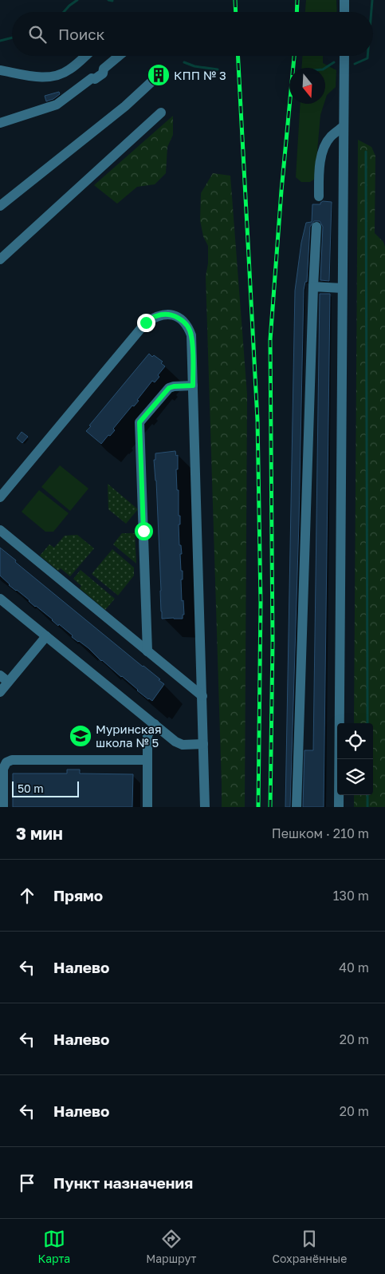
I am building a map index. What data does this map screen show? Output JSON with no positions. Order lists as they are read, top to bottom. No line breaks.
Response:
{"places":{"building":["КПП № 3"],"school or university":["Муринская школа № 5"]},"scale_bar":"50 m","north":"bottom","page":{"search":"Поиск","scale":"50 m","heading":["3 мин","Пешком · 210 m"],"list":[["Прямо","130 m"],["Налево","40 m"],["Налево","20 m"],["Налево","20 m"],"Пункт назначения"],"nav":["Карта","Маршрут","Сохранённые"]}}
